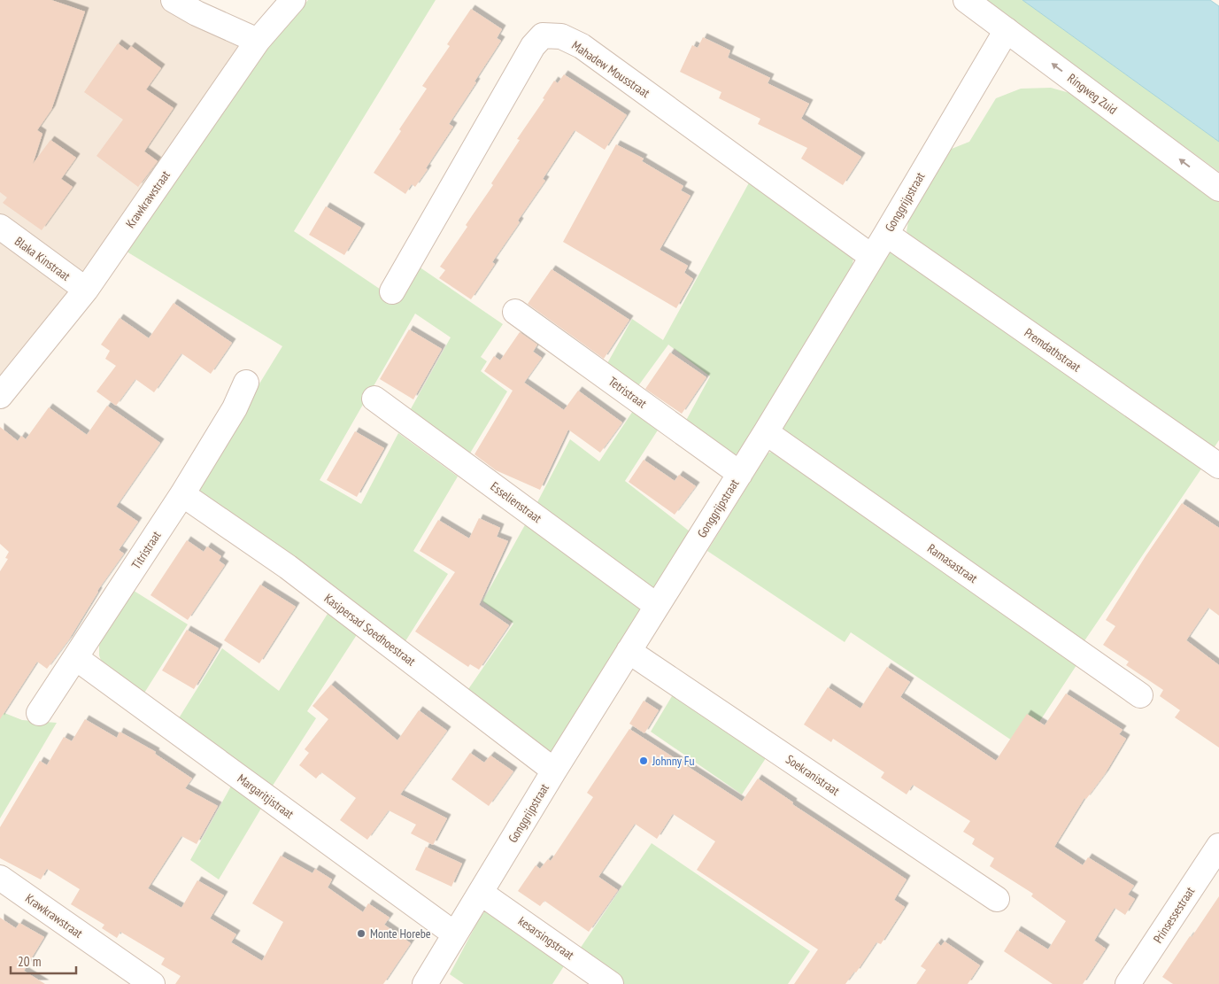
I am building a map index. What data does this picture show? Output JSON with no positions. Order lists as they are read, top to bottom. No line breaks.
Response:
{"streets":{"street":["Mahadew Mousstraat","Ringweg Zuid","Krawkrawstraat","Gonggrijpstraat","Blaka Kinstraat","Premdathstraat","Tetristraat","Esselienstraat","Titristraat","Ramasastraat","Kasipersad Soedhoestraat","Soekranistraat","Margaritjistraat","Prinsessestraat","kesarsingstraat"]},"crossings":[["Mahadew Mousstraat","Gonggrijpstraat"],["Ringweg Zuid","Gonggrijpstraat"],["Krawkrawstraat","Blaka Kinstraat"],["Gonggrijpstraat","Premdathstraat"],["Gonggrijpstraat","Tetristraat"],["Gonggrijpstraat","Esselienstraat"],["Gonggrijpstraat","Ramasastraat"],["Gonggrijpstraat","Kasipersad Soedhoestraat"],["Gonggrijpstraat","Soekranistraat"],["Gonggrijpstraat","Margaritjistraat"],["Gonggrijpstraat","kesarsingstraat"],["Titristraat","Kasipersad Soedhoestraat"],["Titristraat","Margaritjistraat"]],"one_way":["Ringweg Zuid"],"places":["Johnny Fu","Monte Horebe"],"scale_bar":"20 m"}
